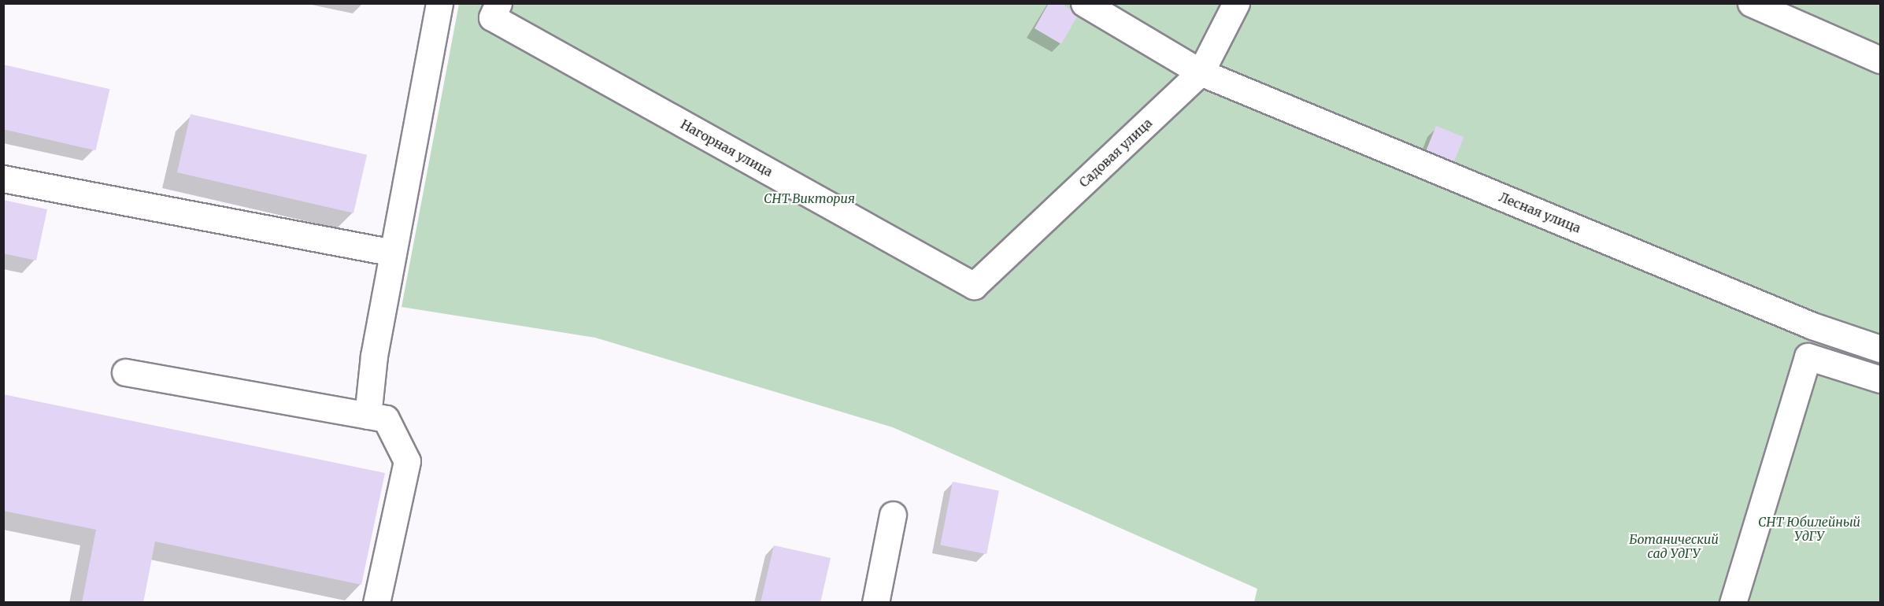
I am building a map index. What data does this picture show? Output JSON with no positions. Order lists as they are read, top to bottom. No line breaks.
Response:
{"streets":{"street":["Нагорная улица","Садовая улица","Лесная улица"]},"crossings":[["Нагорная улица","Садовая улица"],["Садовая улица","Лесная улица"]],"parks":["СНТ Виктория","СНТ Юбилейный УдГУ","Ботанический сад УдГУ"]}
